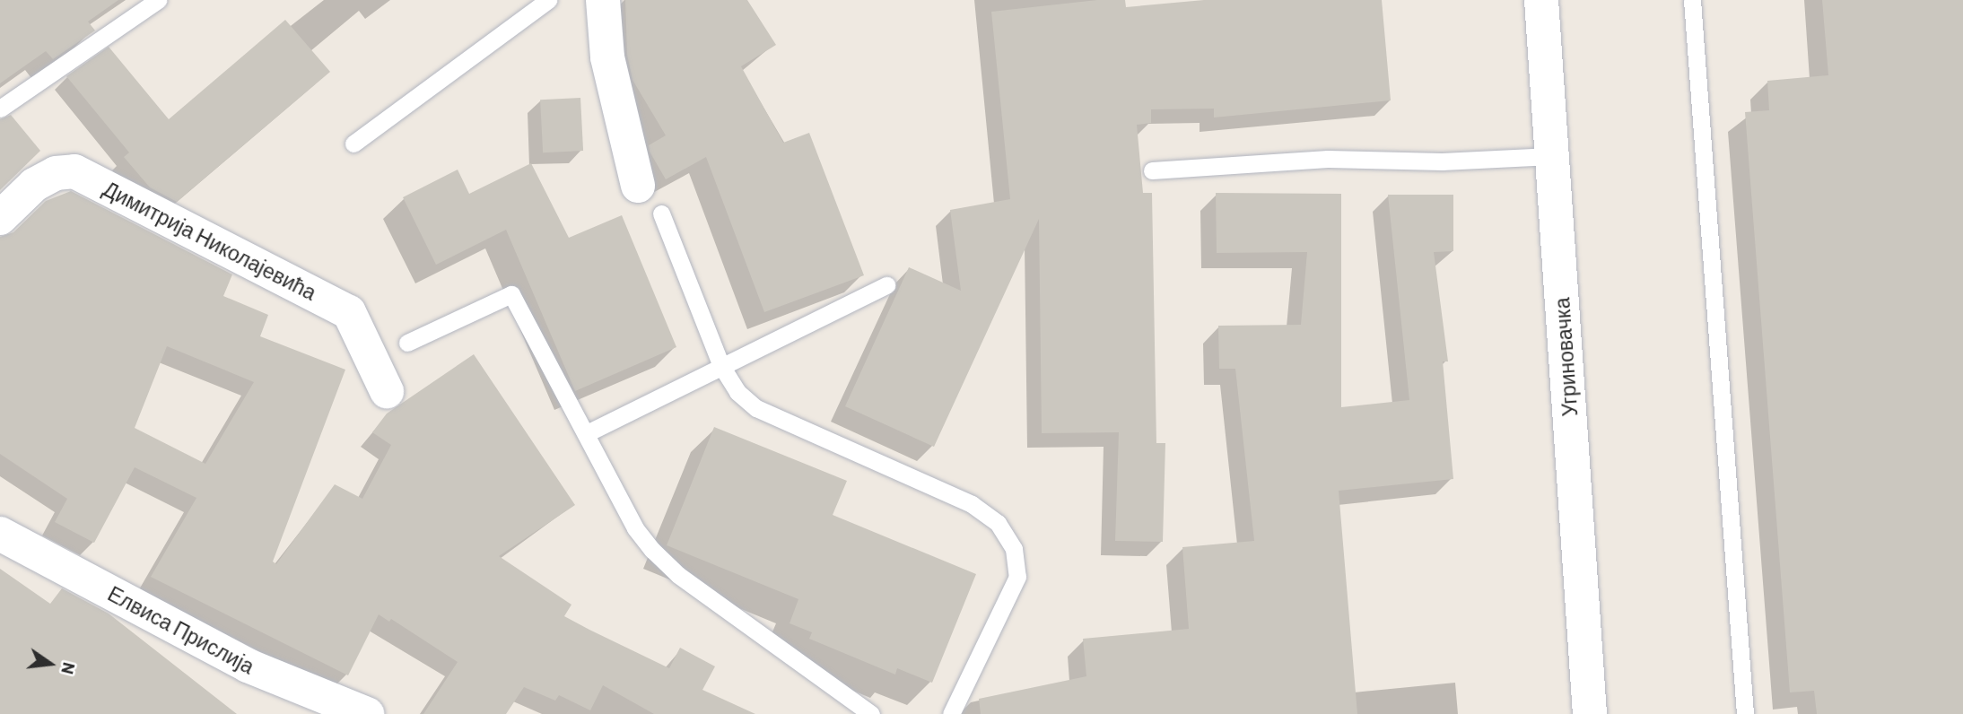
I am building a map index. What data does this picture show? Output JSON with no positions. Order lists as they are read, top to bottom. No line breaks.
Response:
{"streets":{"street":["Димитрија Николајевића","Угриновачка","Елвиса Прислија"]},"north":"right"}
